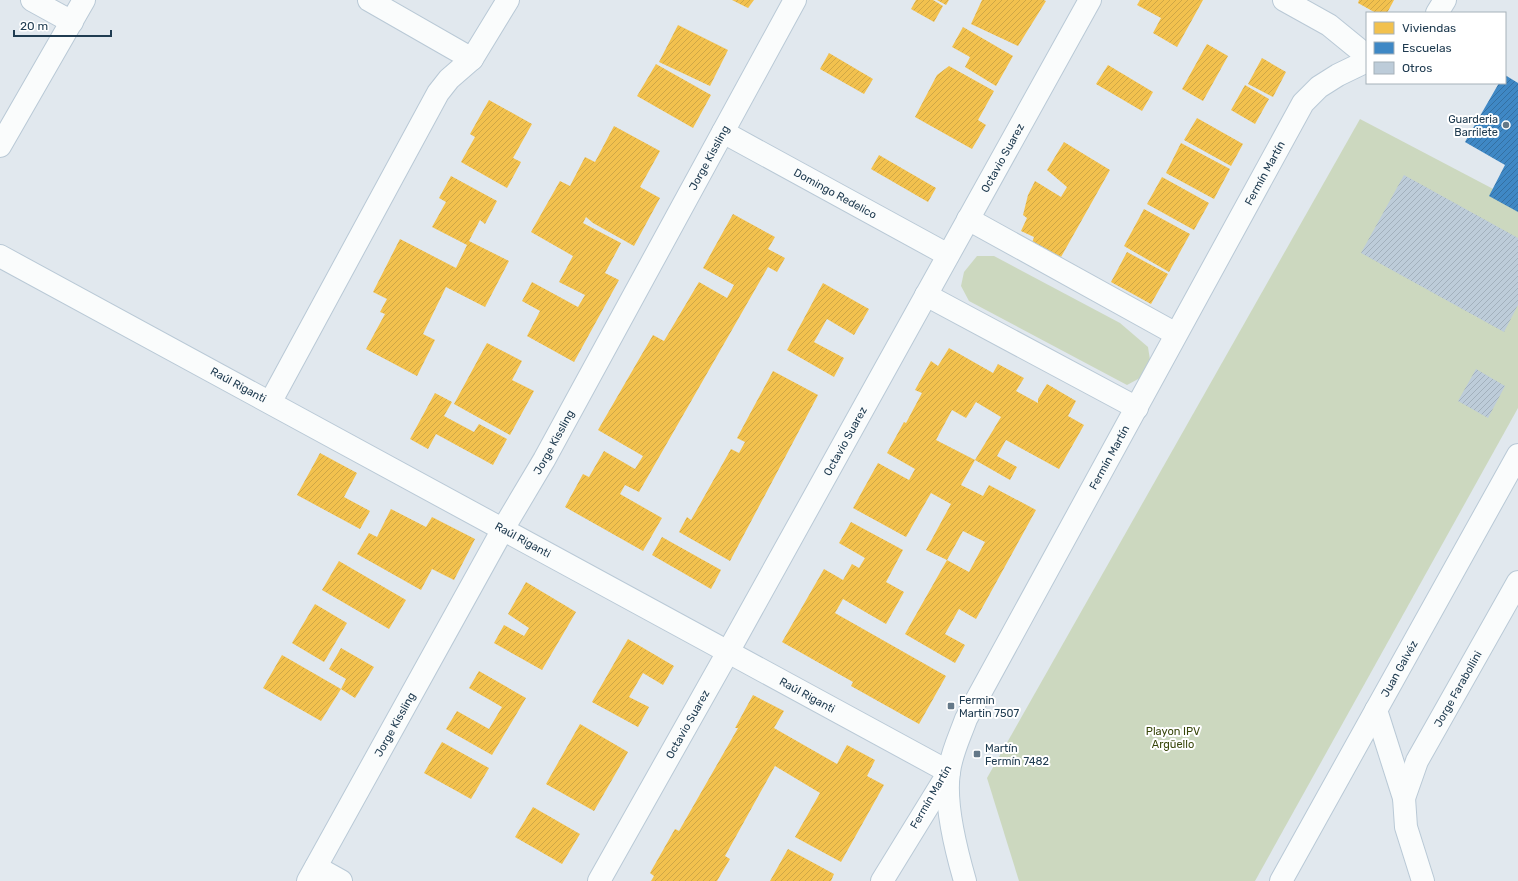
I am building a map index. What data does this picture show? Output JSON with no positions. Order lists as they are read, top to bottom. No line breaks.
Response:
{"streets":{"street":["Jorge Kissling","Octavio Suarez","Fermín Martín","Domingo Redelico","Raúl Riganti","Juan Galvéz","Jorge Farabollini"]},"crossings":[["Jorge Kissling","Domingo Redelico"],["Jorge Kissling","Raúl Riganti"],["Octavio Suarez","Domingo Redelico"],["Octavio Suarez","Raúl Riganti"],["Fermín Martín","Raúl Riganti"]],"parks":["Playon IPV Argüello"],"places":{"other":["Guarderia Barrilete"],"transit":["Fermin Martin 7507","Martín Fermín 7482"]},"legend":["Viviendas","Escuelas","Otros"],"scale_bar":"20 m"}
